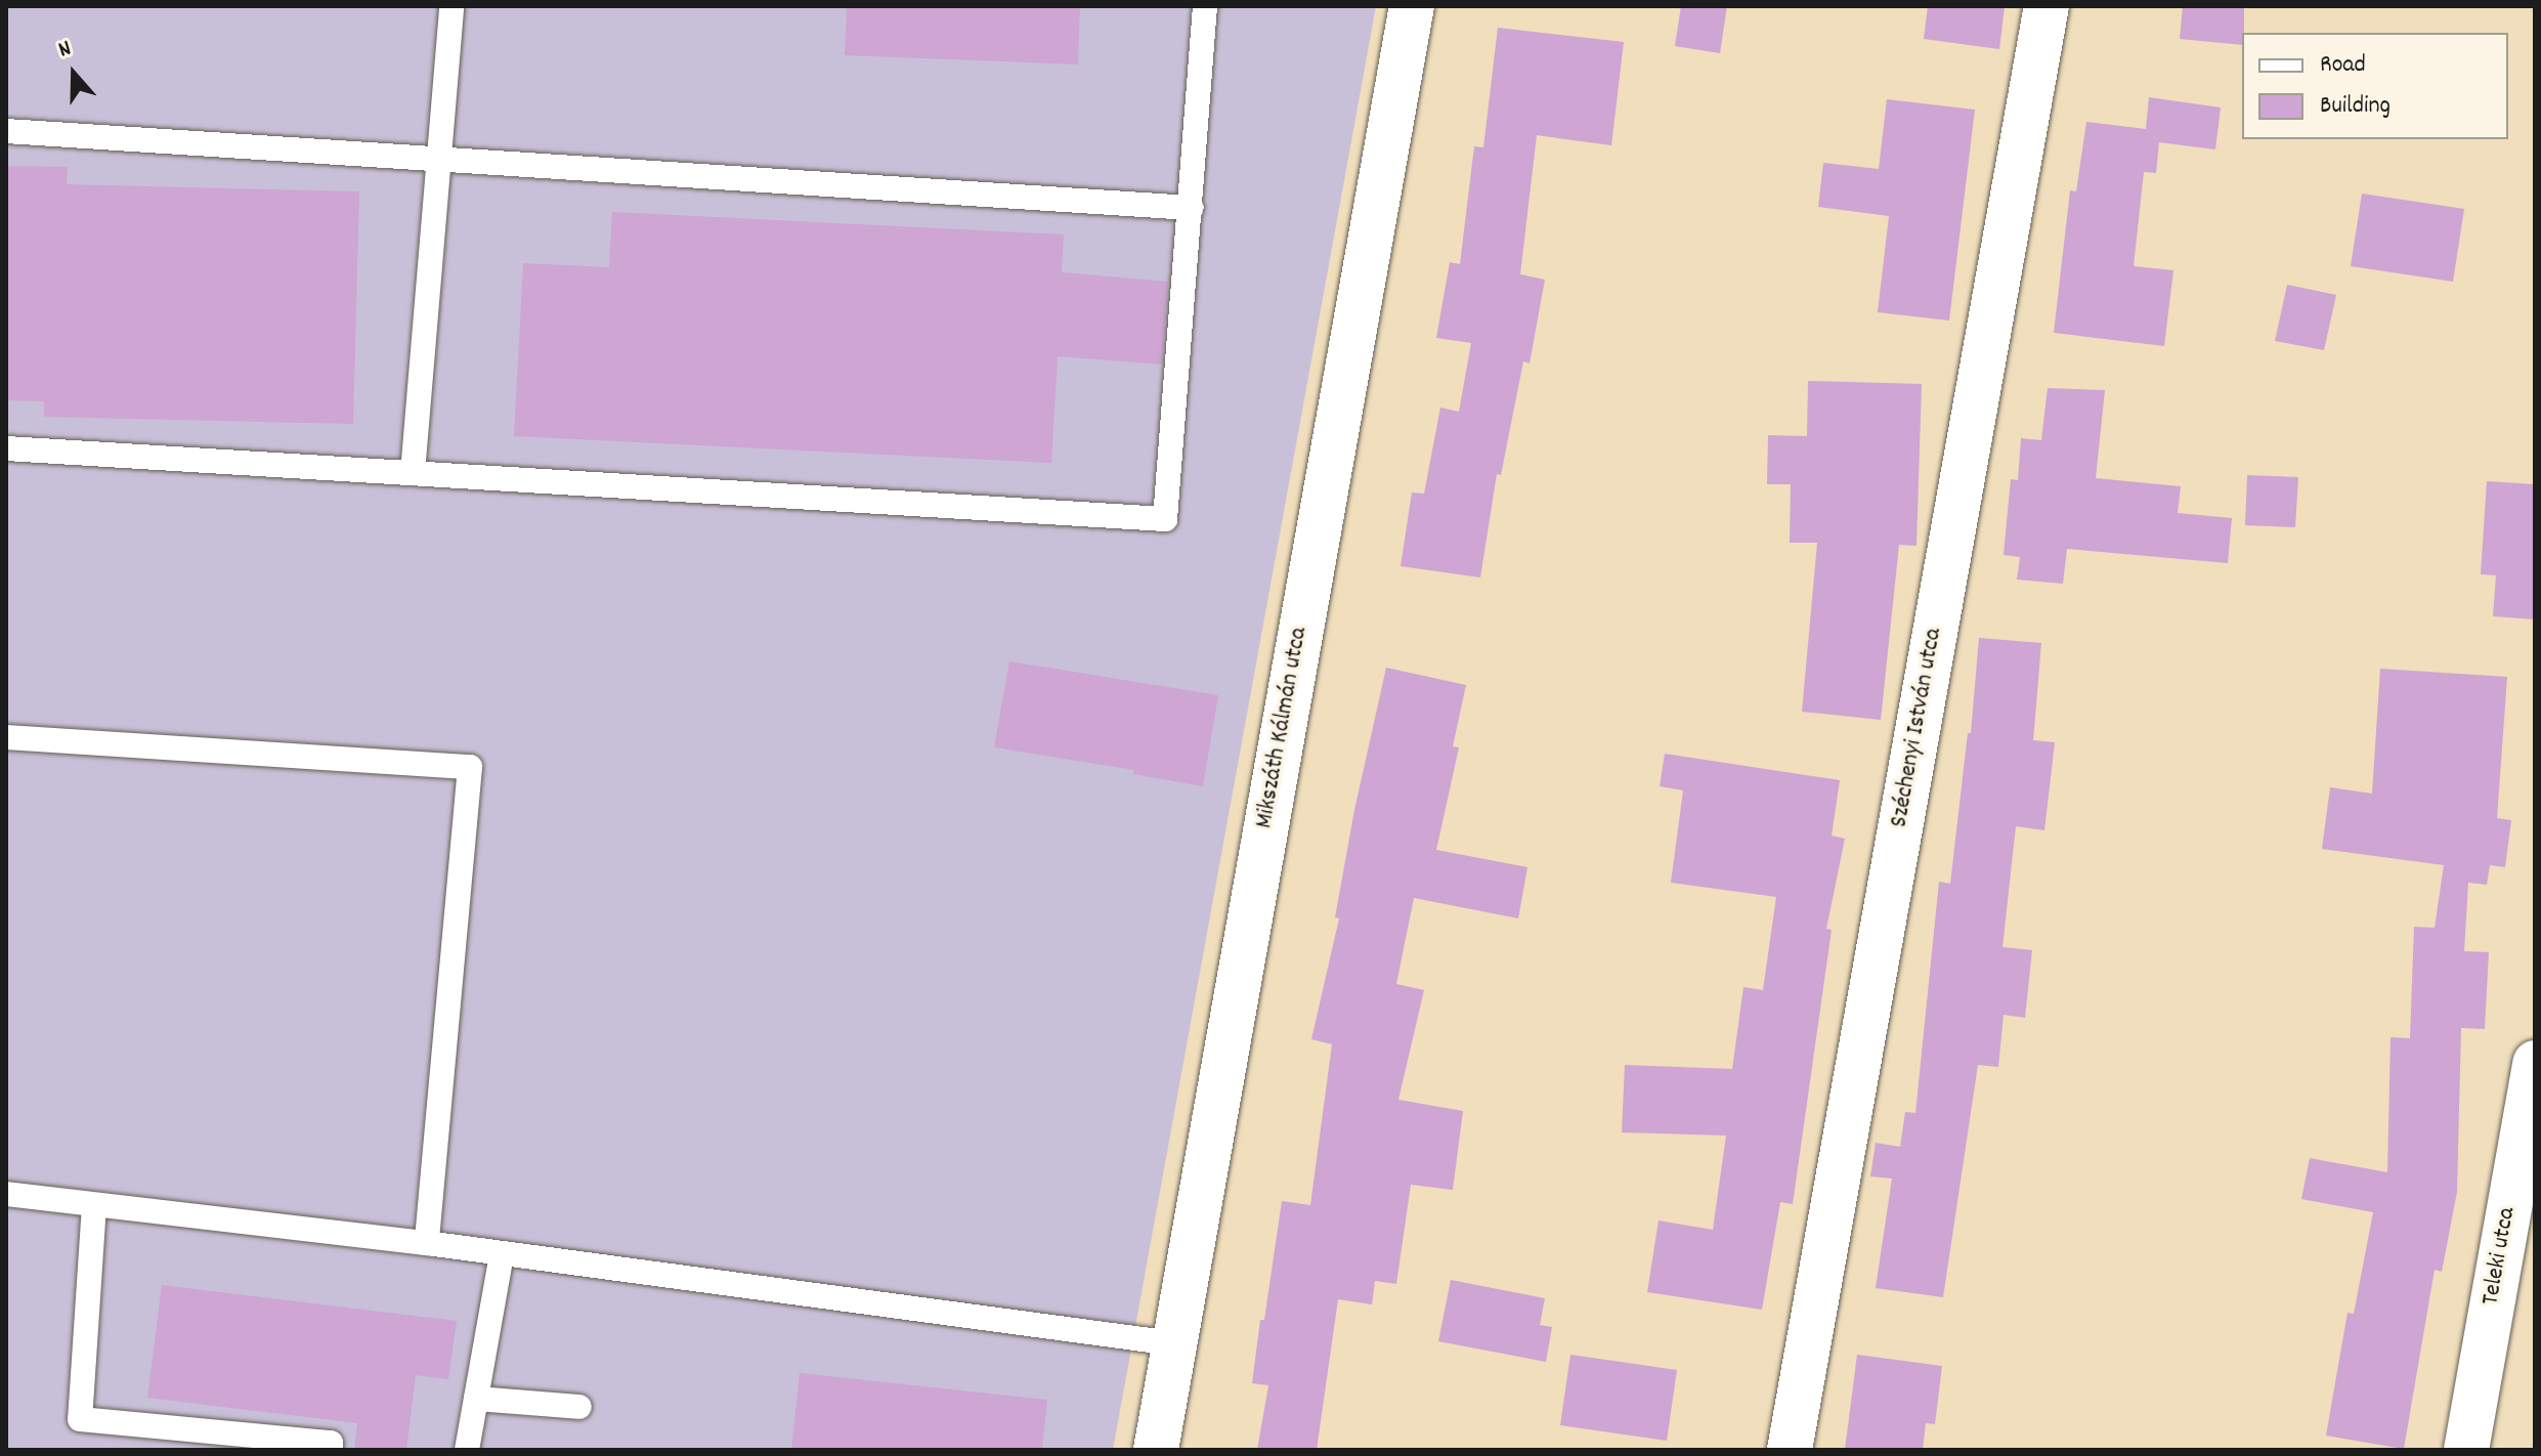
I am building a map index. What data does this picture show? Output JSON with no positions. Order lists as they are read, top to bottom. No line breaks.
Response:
{"streets":{"street":["Mikszáth Kálmán utca","Széchenyi István utca","Teleki utca"]},"legend":["Road","Building"],"north":"top"}
